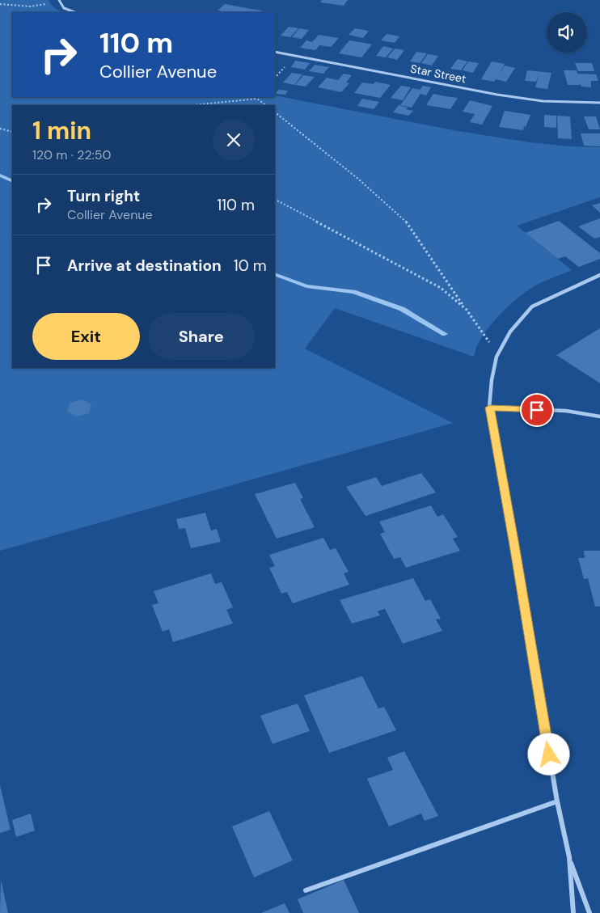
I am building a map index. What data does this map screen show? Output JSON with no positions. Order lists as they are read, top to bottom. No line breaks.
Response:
{"streets":{"street":["Star Street"]},"page":{"turn":["110 m","Collier Avenue"],"heading":["1 min","120 m · 22:50"],"list":[{"name":"Turn right","note":"Collier Avenue","value":"110 m"},{"name":"Arrive at destination","value":"10 m"}],"buttons":["Exit","Share"]}}
